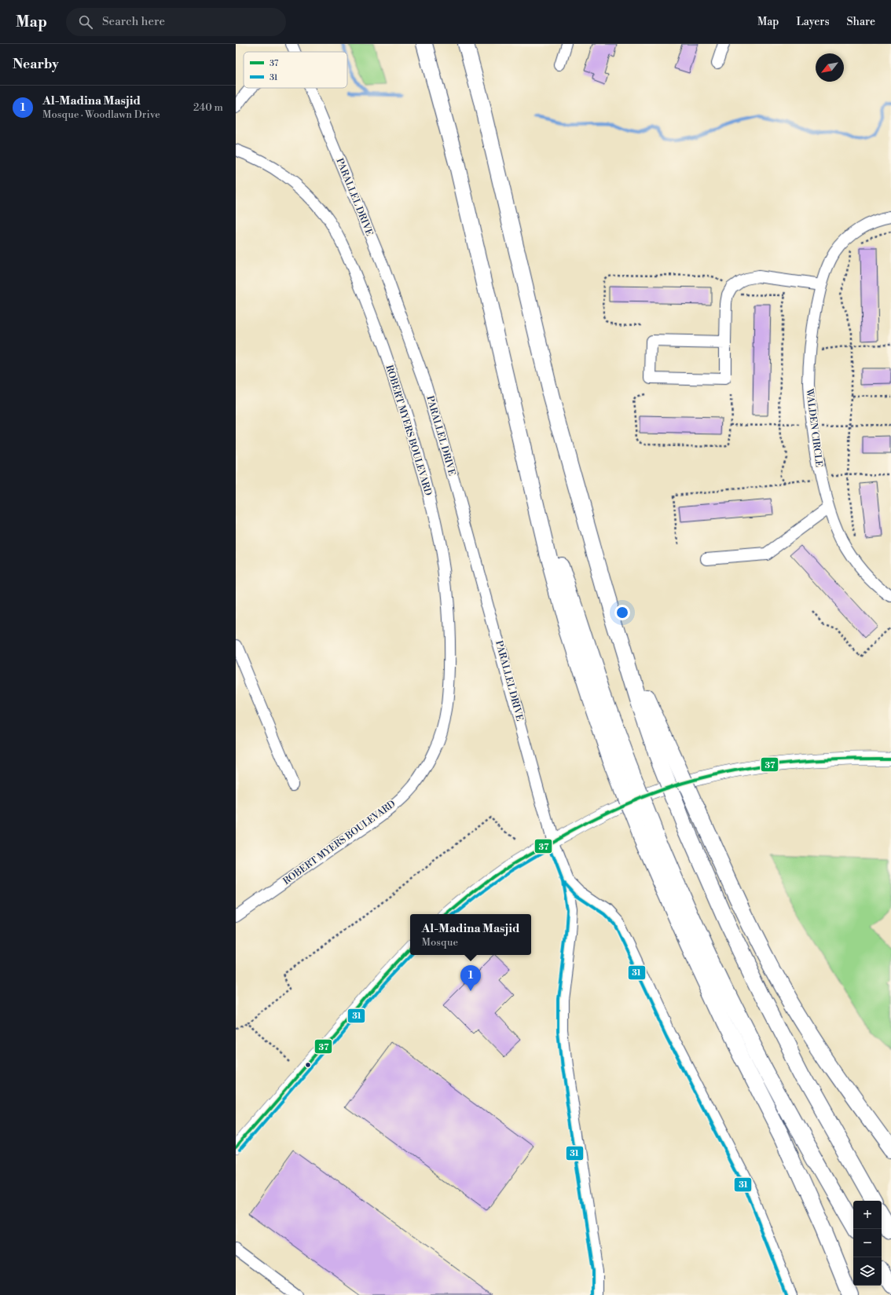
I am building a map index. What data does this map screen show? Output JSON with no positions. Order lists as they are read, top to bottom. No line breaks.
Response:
{"streets":{"street":["PARALLEL DRIVE","WALDEN CIRCLE","ROBERT MYERS BOULEVARD"]},"lines":["transit line 37","transit line 31"],"legend":["37","31"],"north":"bottom left","page":{"header":"Map","search":"Search here","nav":["Map","Layers","Share"],"heading":"Nearby","list":[{"mark":"1","name":"Al-Madina Masjid","note":"Mosque · Woodlawn Drive","value":"240 m"}],"popup":["Al-Madina Masjid","Mosque"],"pins":"1","map_buttons":["+","−"]}}
